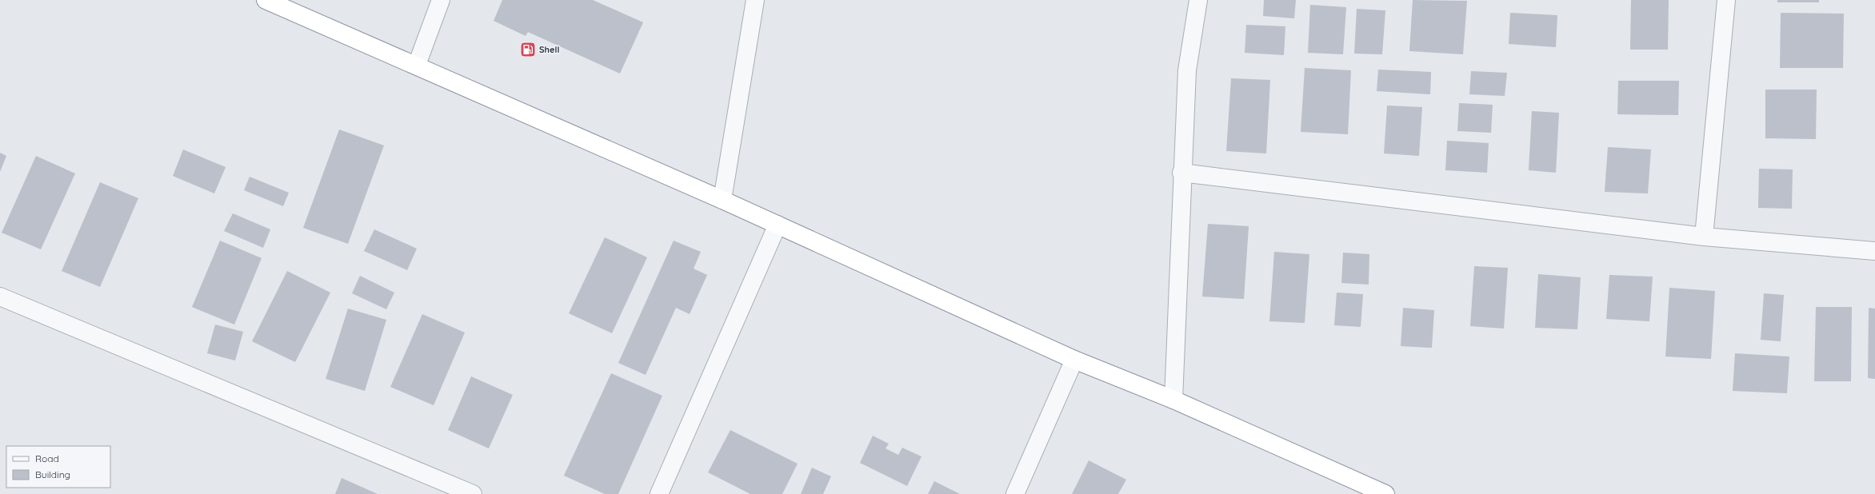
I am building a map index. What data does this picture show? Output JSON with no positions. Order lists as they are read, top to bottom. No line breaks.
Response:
{"places":{"fuel station":["Shell"]},"legend":["Road","Building"]}
